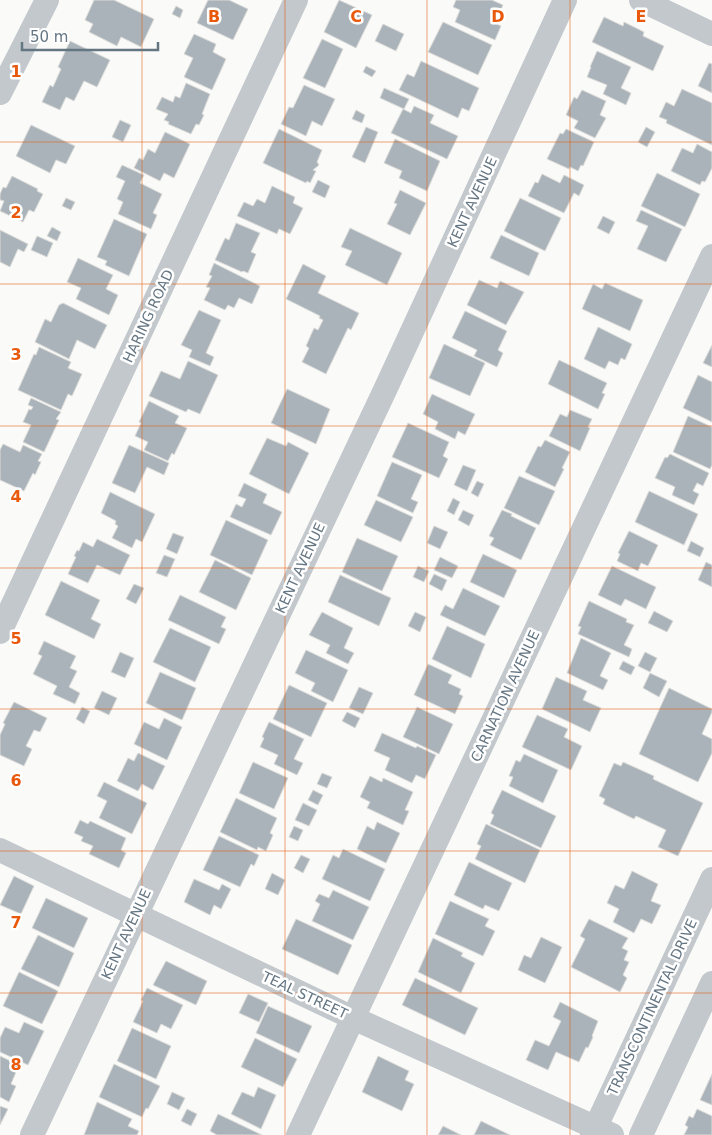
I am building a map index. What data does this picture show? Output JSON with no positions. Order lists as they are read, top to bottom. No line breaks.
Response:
{"streets":{"street":["KENT AVENUE","HARING ROAD","CARNATION AVENUE","TEAL STREET","TRANSCONTINENTAL DRIVE"]},"crossings":[["KENT AVENUE","TEAL STREET"],["CARNATION AVENUE","TEAL STREET"],["TEAL STREET","TRANSCONTINENTAL DRIVE"]],"scale_bar":"50 m","grid":{"columns":["B","C","D","E"],"rows":["1","2","3","4","5","6","7","8"]}}
